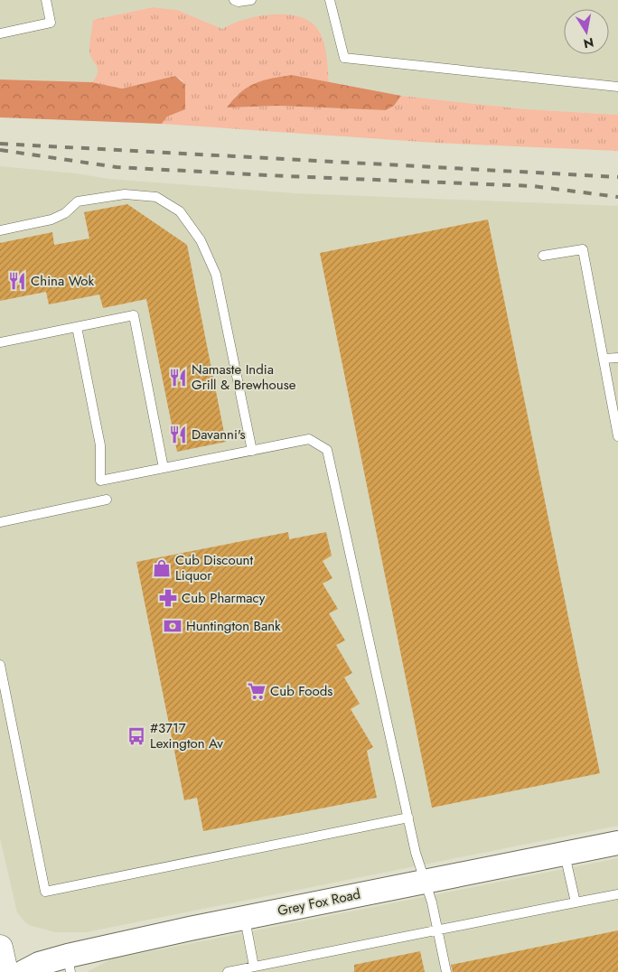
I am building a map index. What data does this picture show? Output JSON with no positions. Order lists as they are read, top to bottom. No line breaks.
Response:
{"streets":{"street":["Grey Fox Road"]},"places":{"restaurant":["China Wok","Namaste India Grill & Brewhouse","Davanni's"],"shop":["Cub Discount Liquor"],"pharmacy":["Cub Pharmacy"],"bank":["Huntington Bank"],"supermarket":["Cub Foods"],"bus stop":["#3717 Lexington Av"]},"north":"bottom"}
